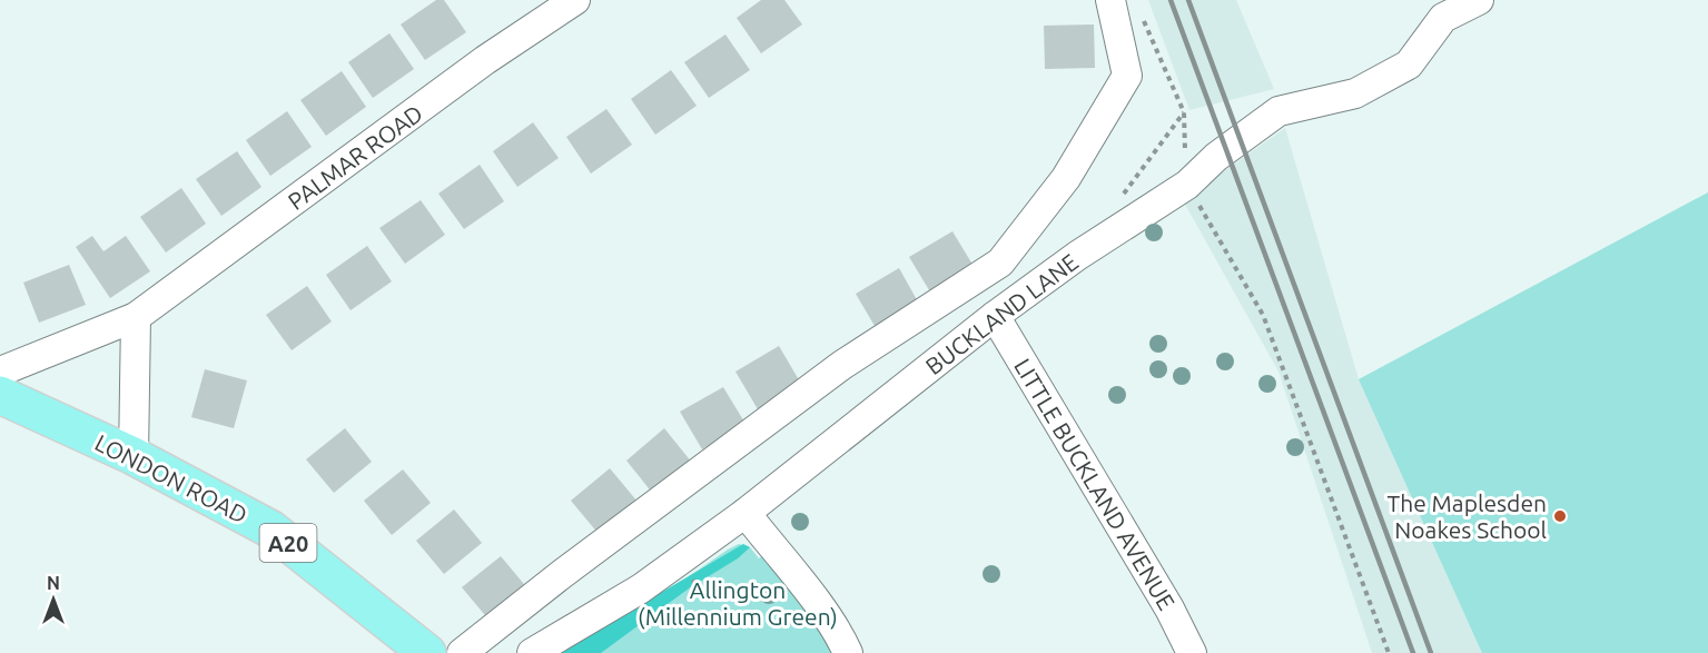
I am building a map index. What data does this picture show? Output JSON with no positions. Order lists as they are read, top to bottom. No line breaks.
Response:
{"streets":{"main road":["LONDON ROAD","A20"],"street":["PALMAR ROAD","BUCKLAND LANE","LITTLE BUCKLAND AVENUE"]},"crossings":[["BUCKLAND LANE","LITTLE BUCKLAND AVENUE"]],"parks":["Allington (Millennium Green)"],"places":["The Maplesden Noakes School"],"north":"top"}
